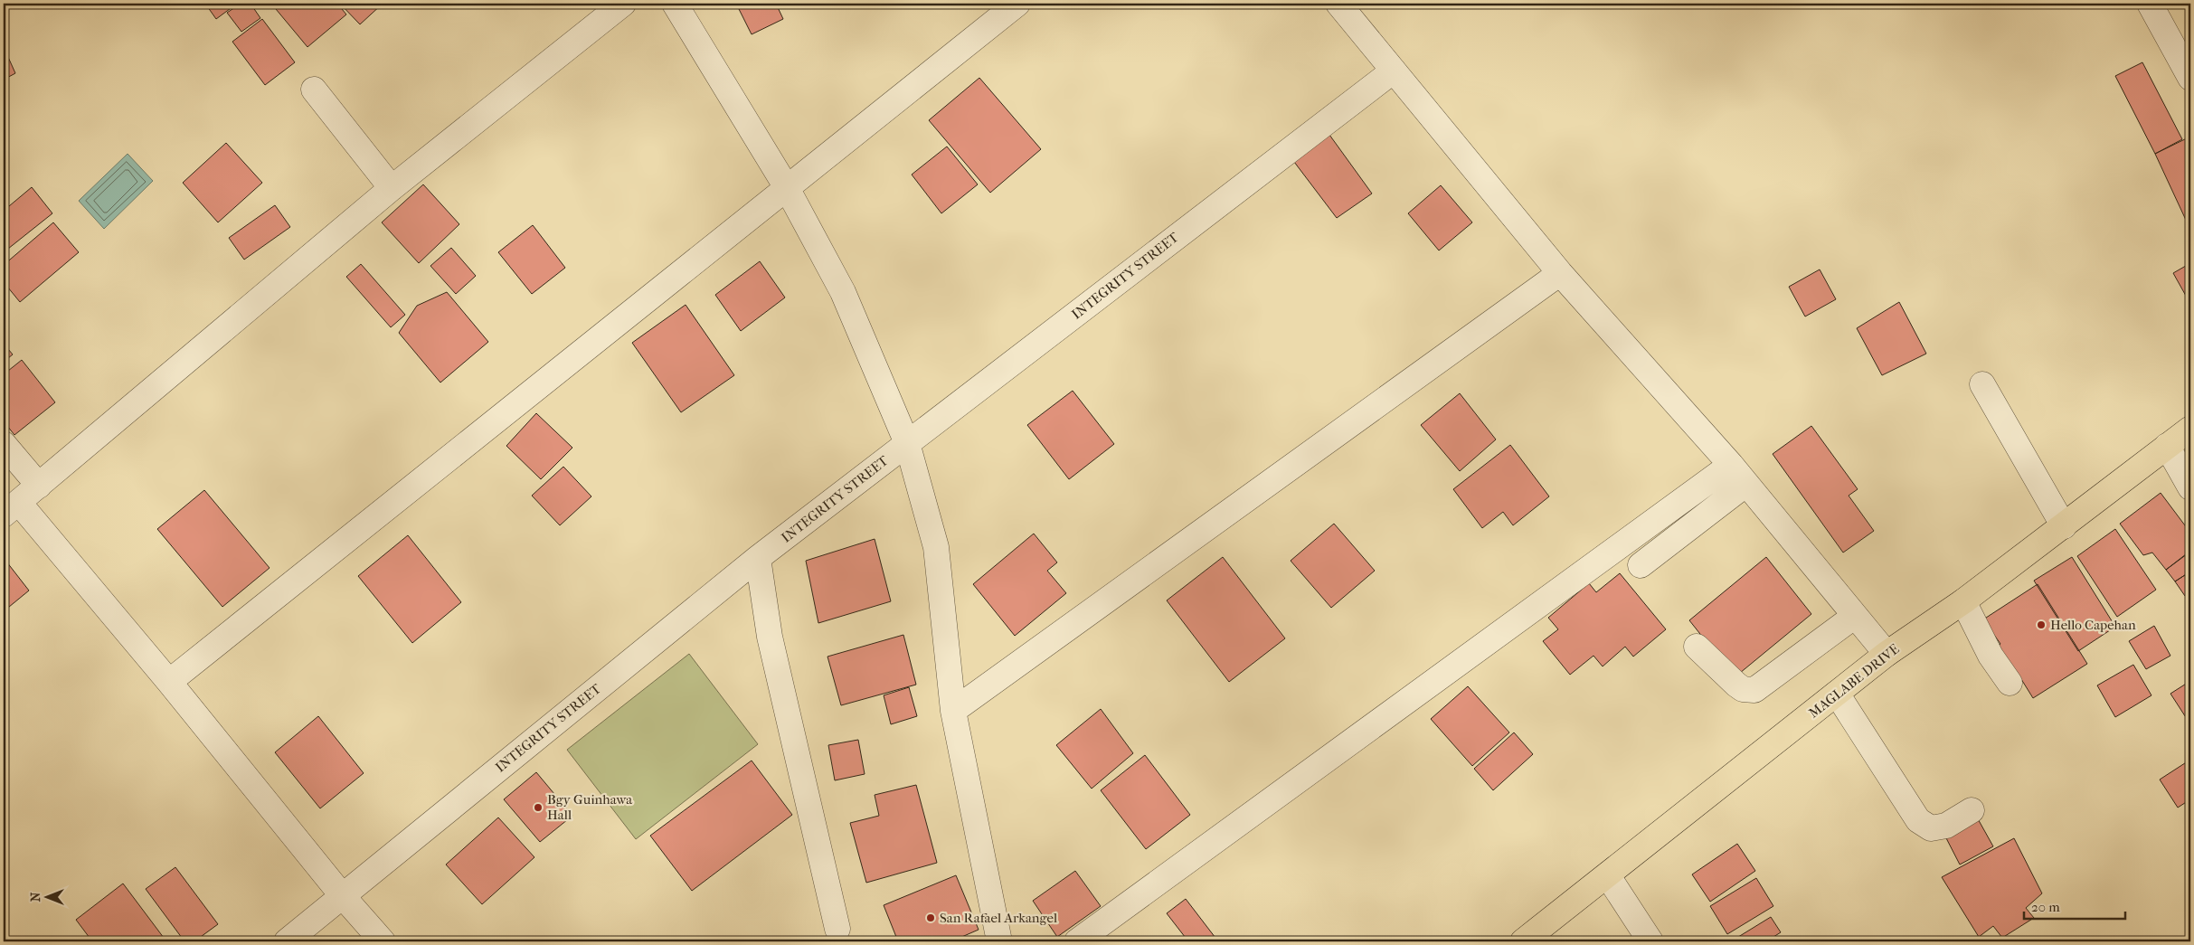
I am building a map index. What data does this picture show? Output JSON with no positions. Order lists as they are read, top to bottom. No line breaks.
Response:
{"streets":{"main road":["MAGLABE DRIVE"],"street":["INTEGRITY STREET"]},"places":["Hello Capehan","Bgy Guinhawa Hall","San Rafael Arkangel"],"scale_bar":"20 m","north":"left"}
